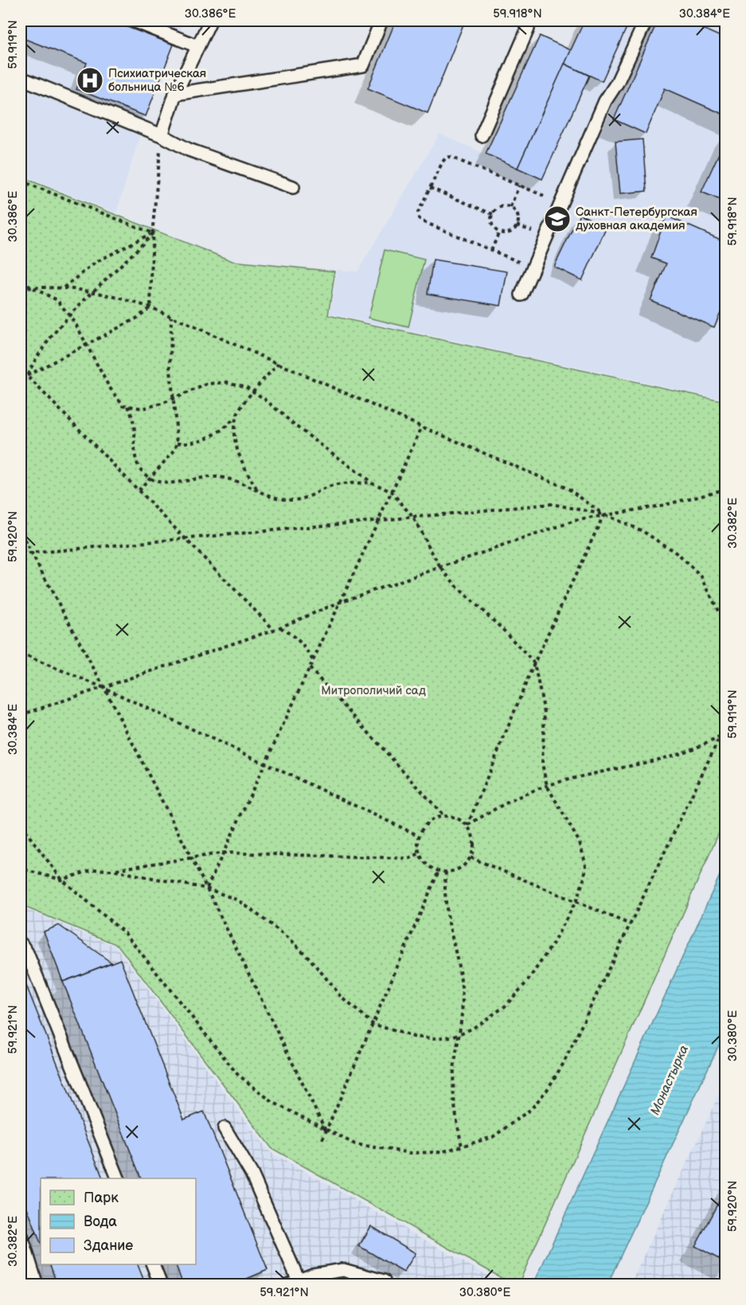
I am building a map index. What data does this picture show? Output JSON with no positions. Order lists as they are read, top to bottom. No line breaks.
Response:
{"water":["Монастырка"],"parks":["Митрополичий сад"],"places":{"hospital":["Психиатрическая больница №6"],"school or university":["Санкт-Петербургская духовная академия"]},"legend":["Парк","Вода","Здание"],"coordinates":["30.386°E","59.918°N","30.384°E","59.919°N","30.382°E","59.920°N","59.921°N","30.380°E"]}
